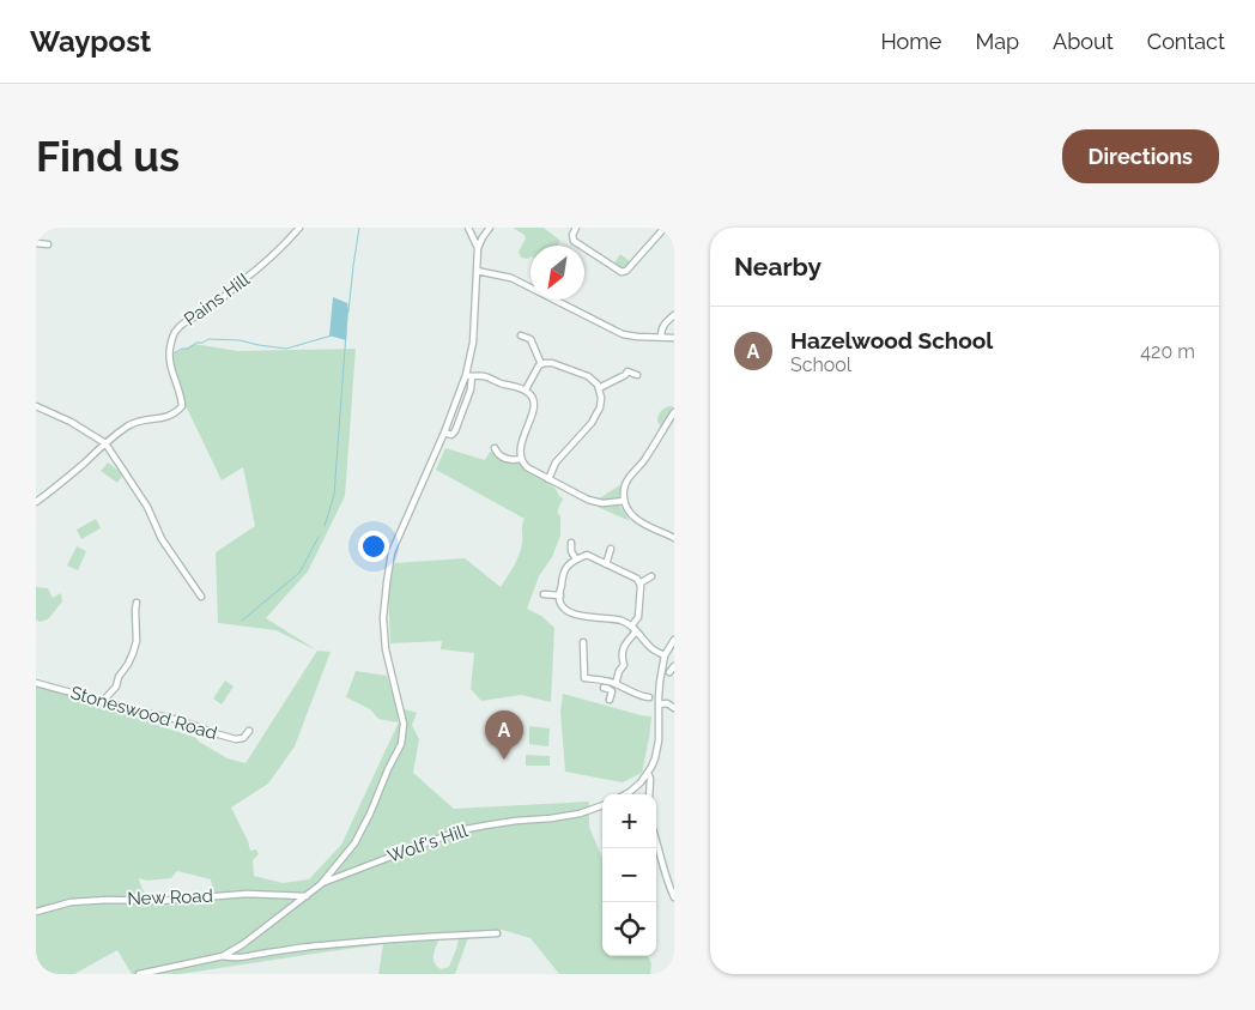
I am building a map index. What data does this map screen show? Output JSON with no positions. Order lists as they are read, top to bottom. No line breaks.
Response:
{"streets":{"street":["Pains Hill","Stoneswood Road","Wolf's Hill","New Road"]},"north":"bottom left","page":{"header":"Waypost","nav":["Home","Map","About","Contact"],"buttons":"Directions","title":"Find us","heading":"Nearby","list":[{"mark":"A","name":"Hazelwood School","note":"School","value":"420 m"}],"pins":"A","map_buttons":["+","−"]}}
